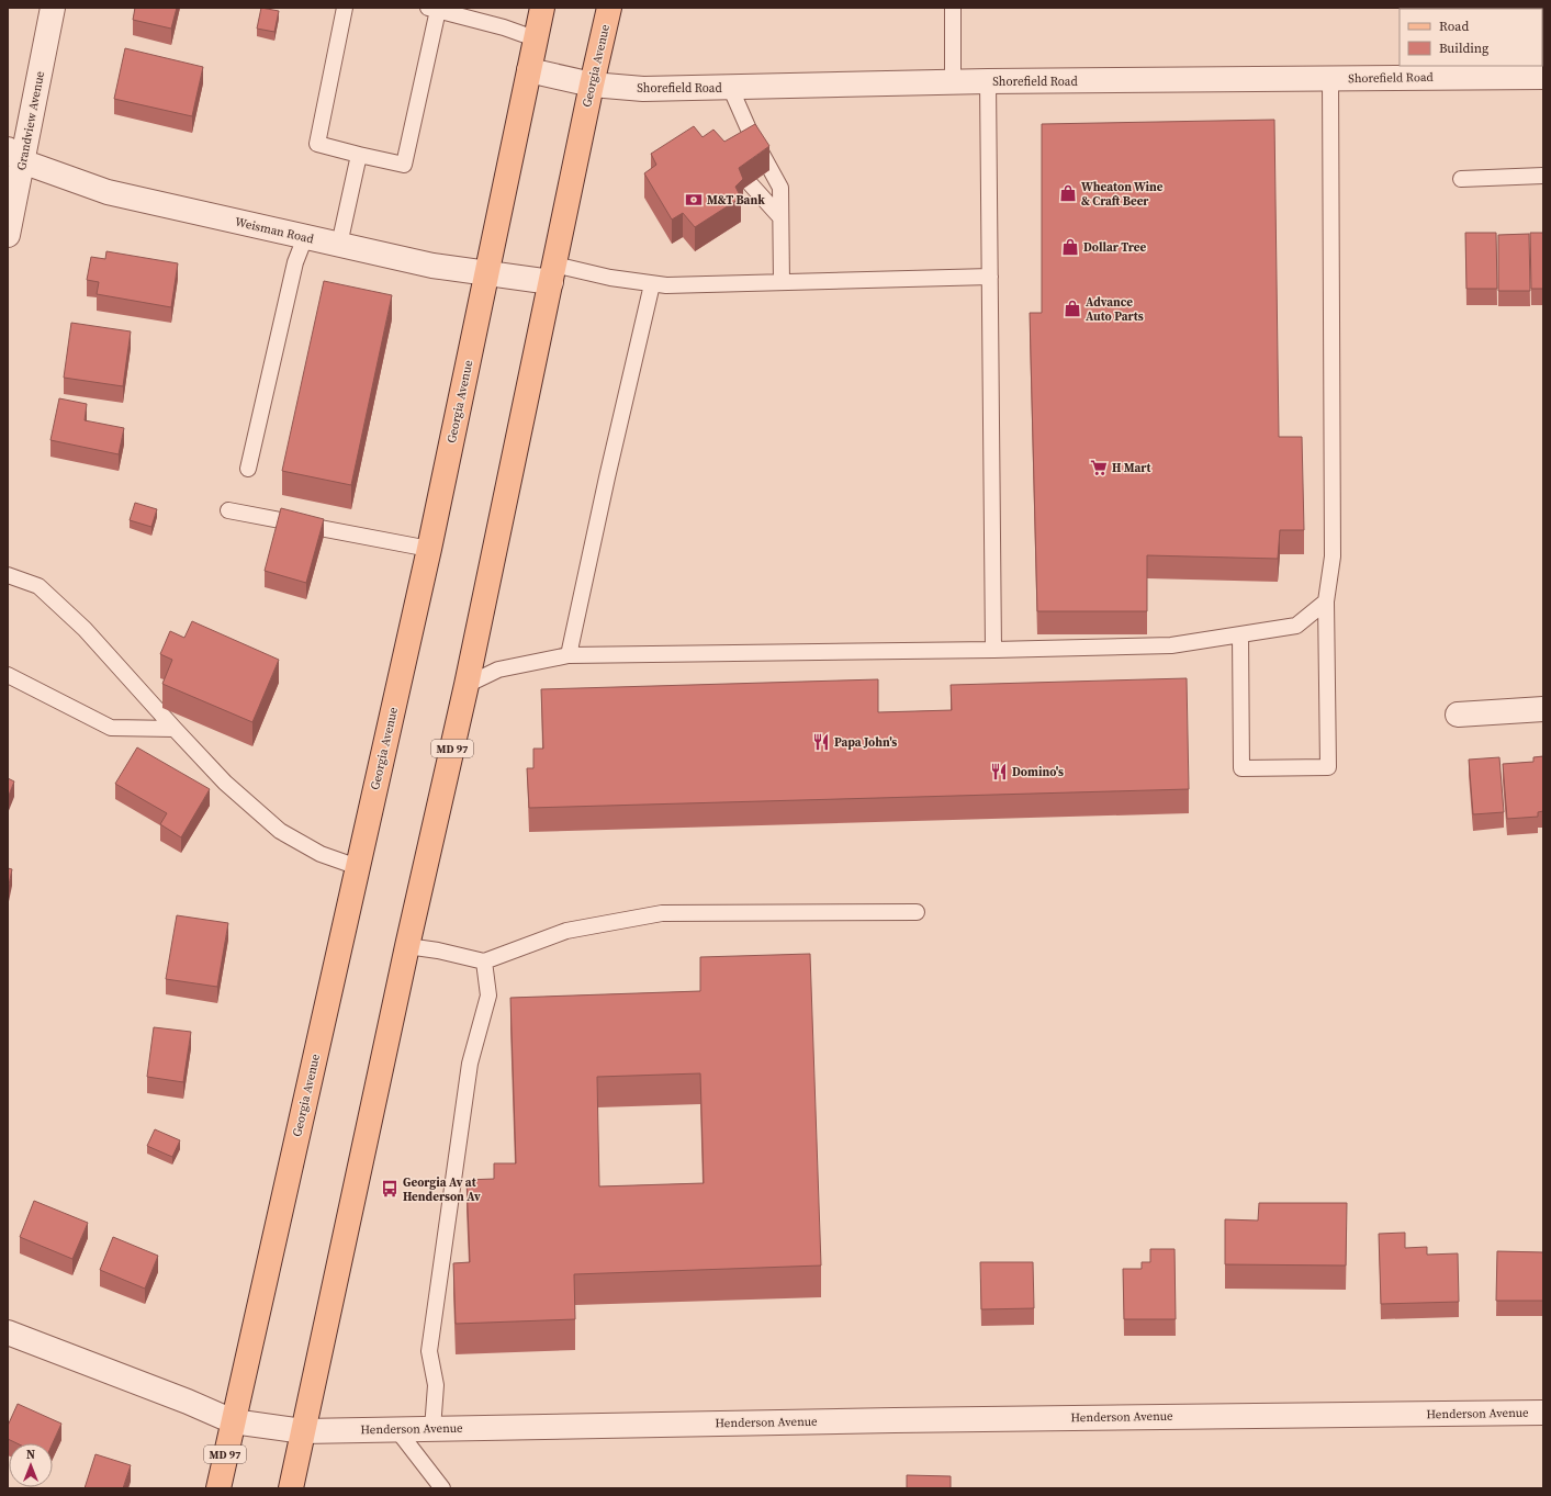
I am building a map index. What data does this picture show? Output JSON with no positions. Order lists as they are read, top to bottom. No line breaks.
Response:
{"streets":{"main road":["Georgia Avenue","MD 97"],"street":["Shorefield Road","Grandview Avenue","Weisman Road","Henderson Avenue"]},"crossings":[["Georgia Avenue","Shorefield Road"],["Georgia Avenue","Weisman Road"],["Georgia Avenue","Henderson Avenue"],["Grandview Avenue","Weisman Road"]],"places":{"shop":["Wheaton Wine & Craft Beer","Dollar Tree","Advance Auto Parts"],"bank":["M&T Bank"],"supermarket":["H Mart"],"restaurant":["Papa John's","Domino's"],"bus stop":["Georgia Av at Henderson Av"]},"legend":["Road","Building"],"north":"top"}
